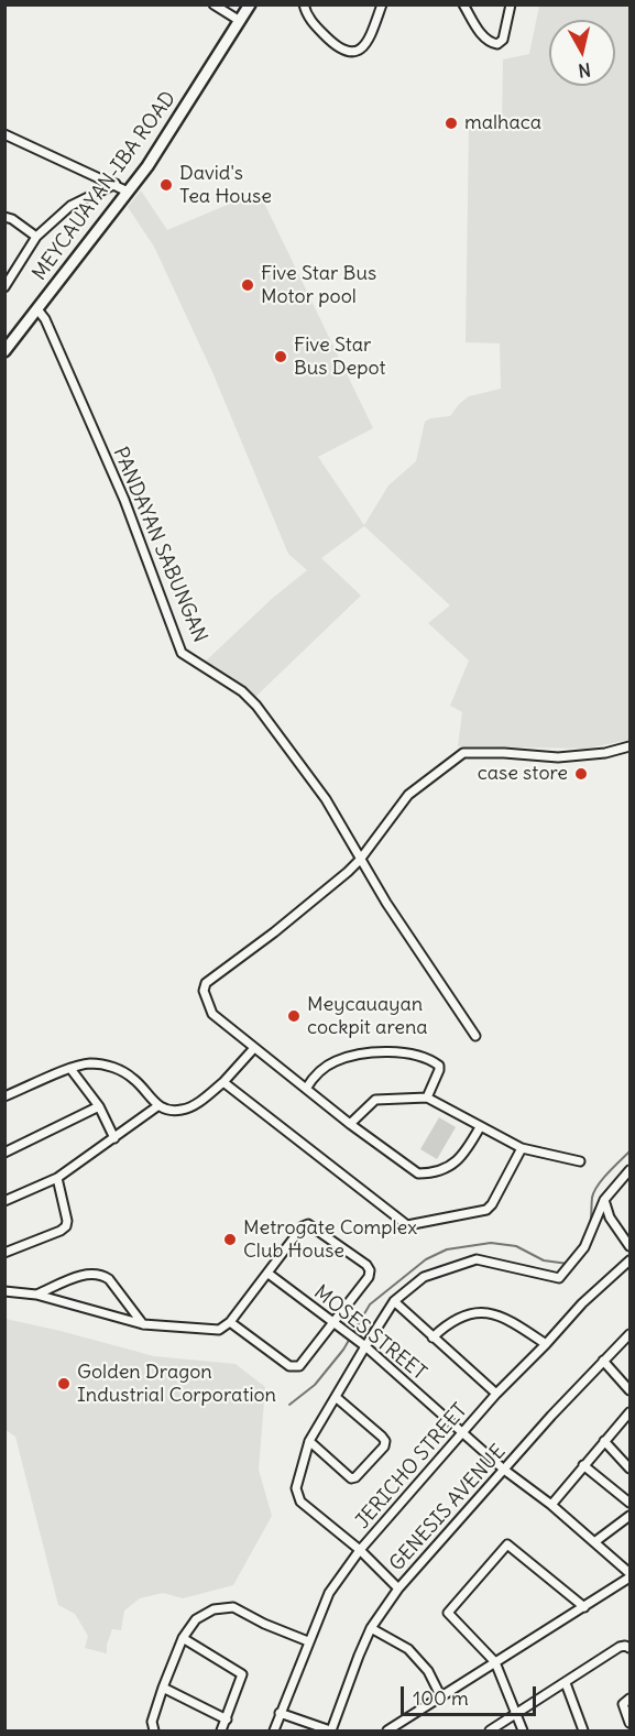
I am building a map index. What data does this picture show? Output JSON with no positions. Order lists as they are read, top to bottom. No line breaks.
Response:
{"streets":{"main road":["MEYCAUAYAN-IBA ROAD"],"street":["PANDAYAN SABUNGAN","MOSES STREET","JERICHO STREET","GENESIS AVENUE"]},"crossings":[["MEYCAUAYAN-IBA ROAD","PANDAYAN SABUNGAN"],["MOSES STREET","JERICHO STREET"],["MOSES STREET","GENESIS AVENUE"]],"places":["malhaca","David's Tea House","Five Star Bus Motor pool","Five Star Bus Depot","case store","Meycauayan cockpit arena","Metrogate Complex Club House","Golden Dragon Industrial Corporation"],"scale_bar":"100 m","north":"bottom"}
